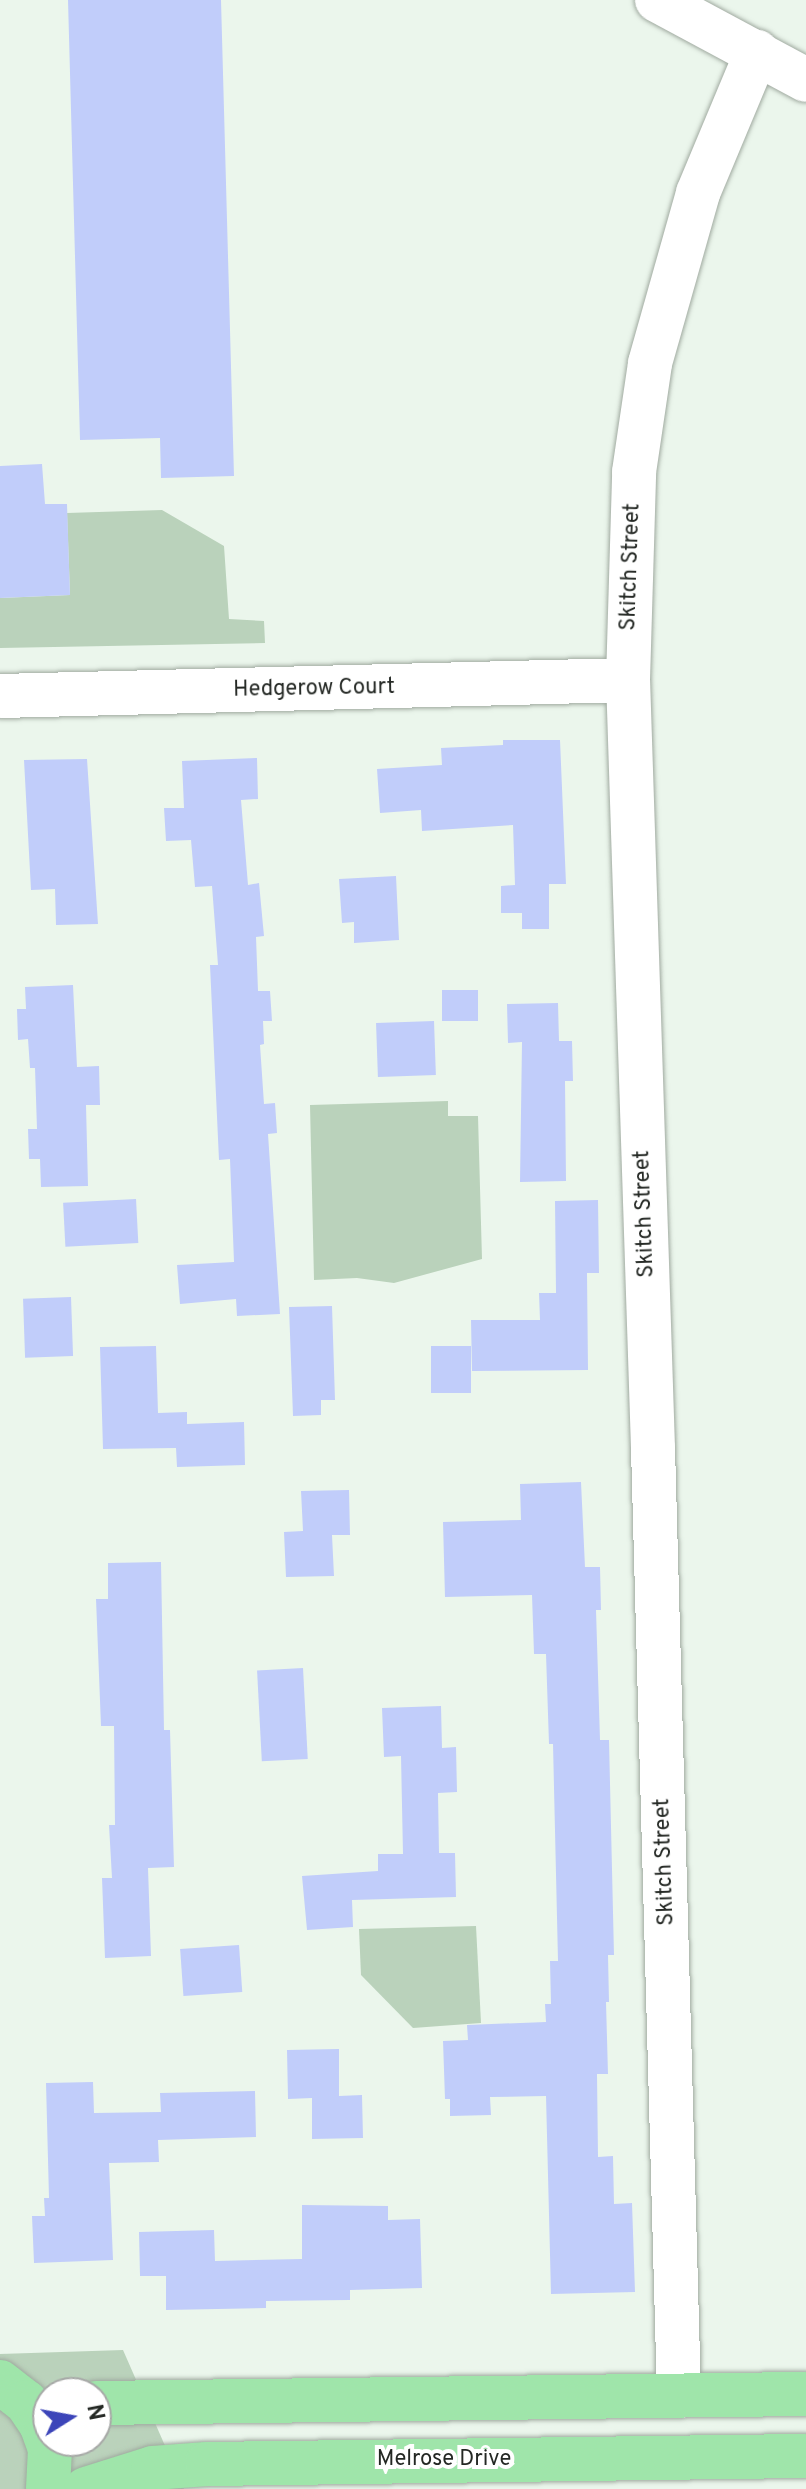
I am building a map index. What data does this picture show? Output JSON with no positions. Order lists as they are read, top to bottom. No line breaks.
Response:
{"streets":{"main road":["Melrose Drive"],"street":["Skitch Street","Hedgerow Court"]},"crossings":[["Skitch Street","Hedgerow Court"]],"north":"right"}
